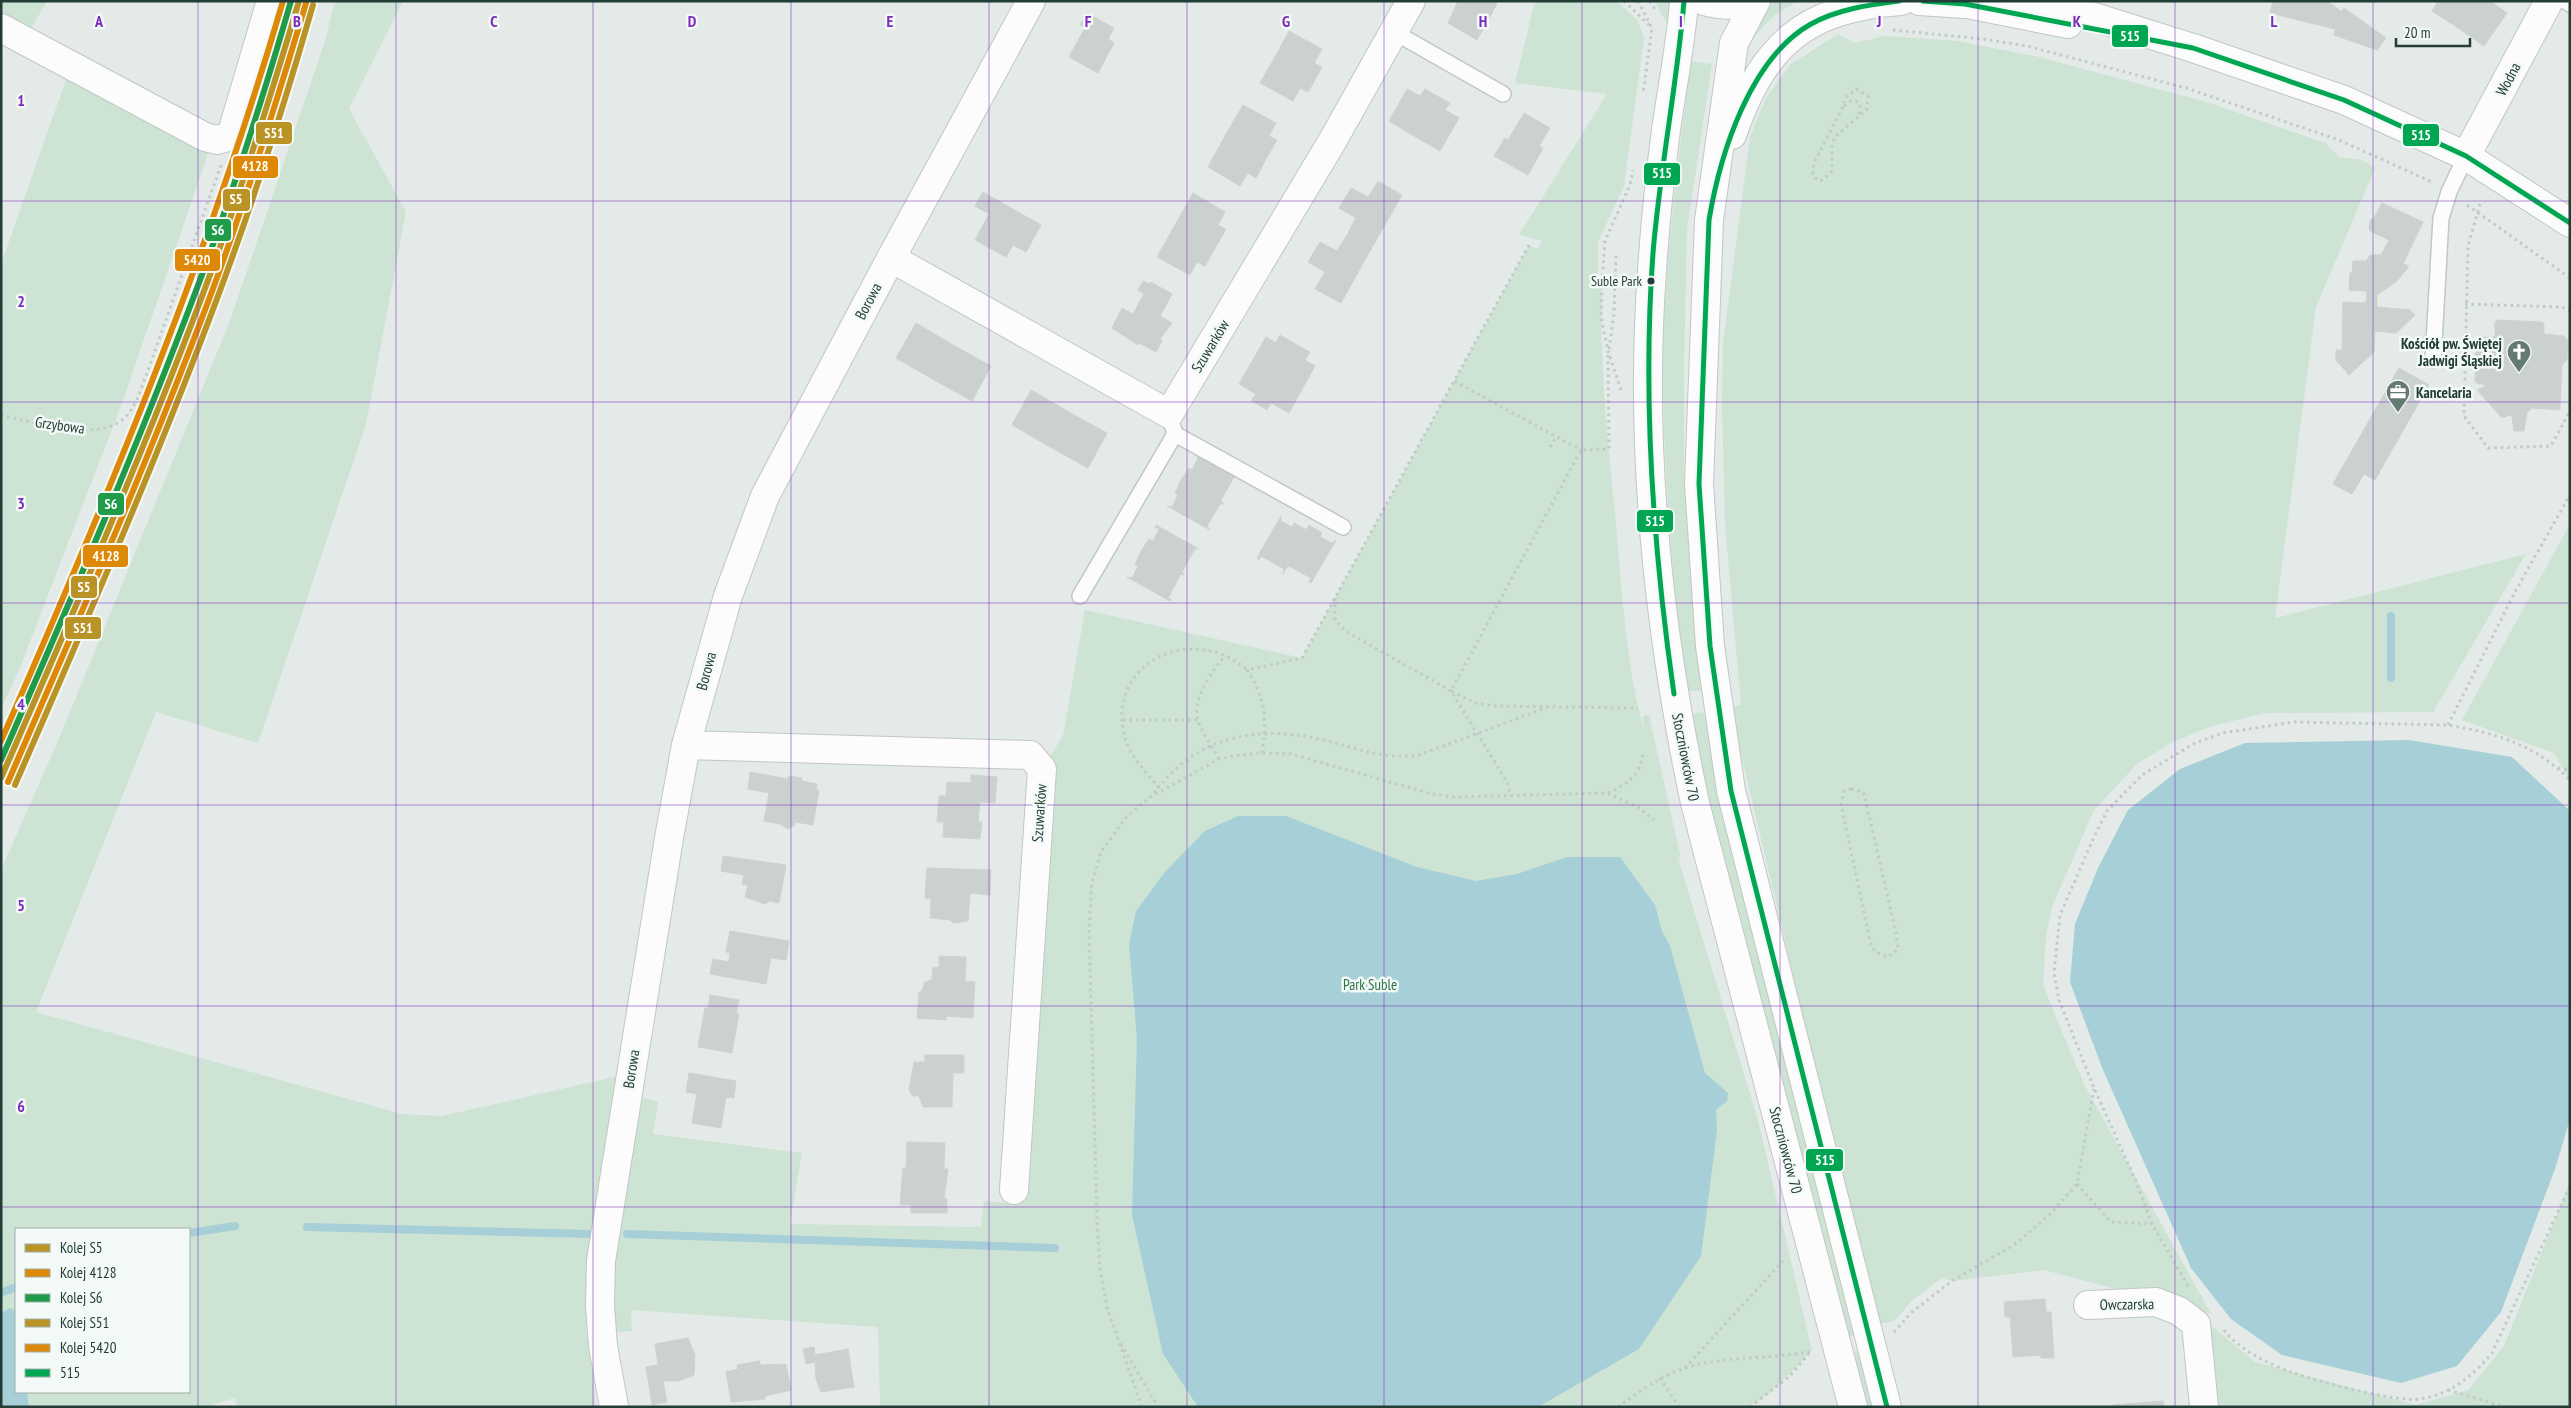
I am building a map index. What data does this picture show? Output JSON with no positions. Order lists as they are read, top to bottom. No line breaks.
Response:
{"streets":{"street":["Wodna","Borowa","Szuwarków","Stoczniowców 70","Owczarska"],"path":["Grzybowa"]},"crossings":[["Borowa","Szuwarków"]],"parks":["Park Suble"],"places":{"other":["Suble Park"],"church":["Kościół pw. Świętej Jadwigi Śląskiej"],"office":["Kancelaria"]},"lines":["rail line S5","rail line S6","rail line 5420","transit line 515","rail line 4128","rail line S51"],"legend":["Kolej S5","Kolej 4128","Kolej S6","Kolej S51","Kolej 5420","515"],"scale_bar":"20 m","grid":{"columns":["A","B","C","D","E","F","G","H","I","J","K","L"],"rows":["1","2","3","4","5","6"]}}
